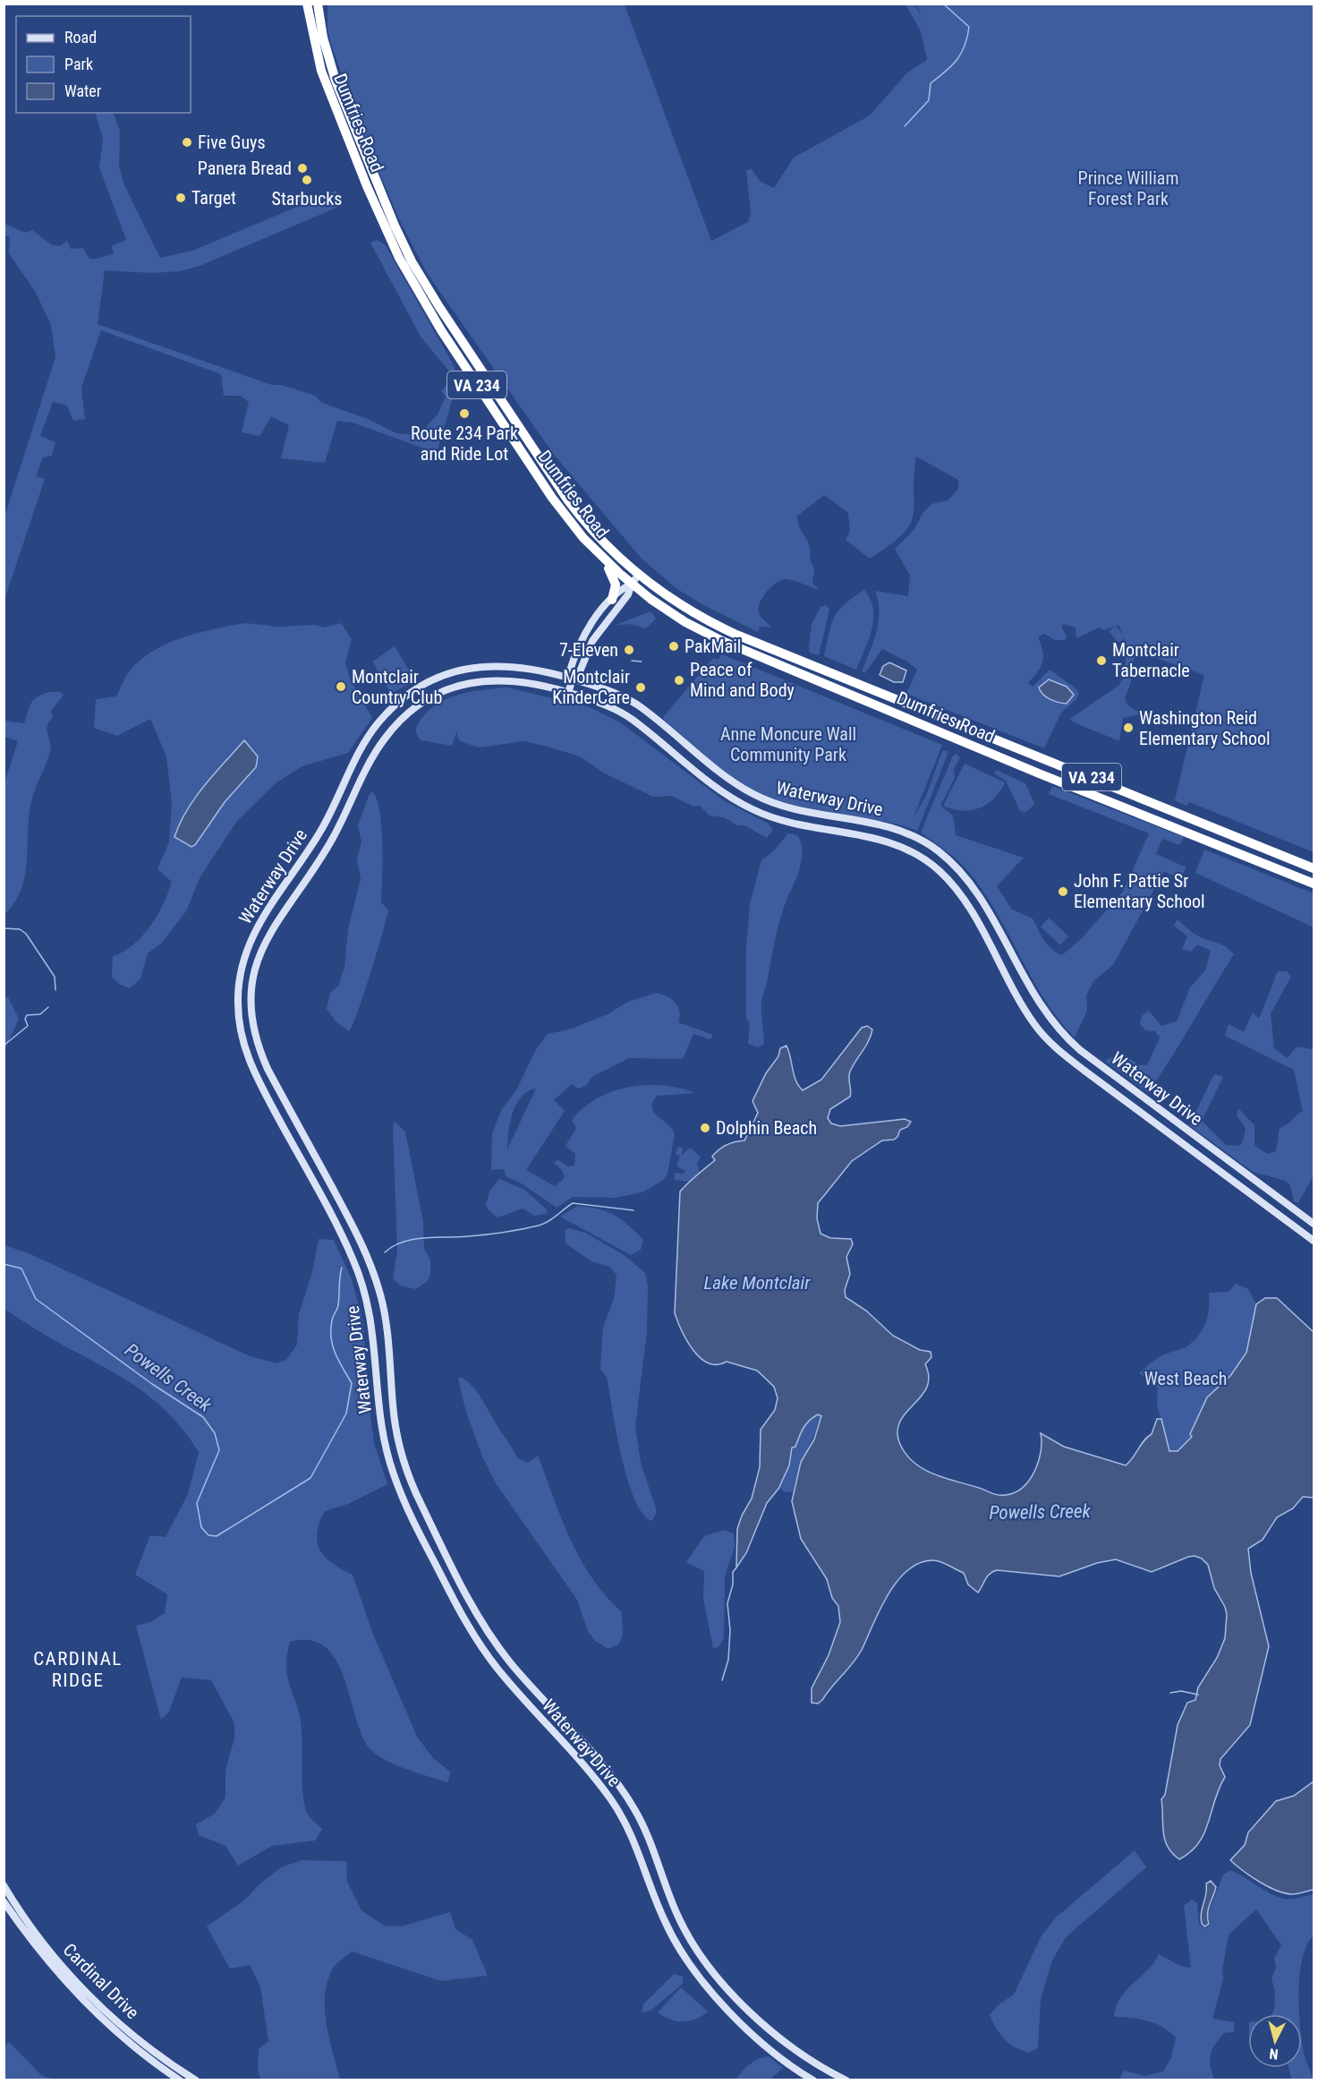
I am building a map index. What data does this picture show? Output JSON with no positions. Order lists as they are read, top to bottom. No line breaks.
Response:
{"streets":{"highway":["Dumfries Road","VA 234"],"main road":["Waterway Drive","Cardinal Drive"]},"districts":["CARDINAL RIDGE"],"water":["Lake Montclair","Powells Creek"],"parks":["Prince William Forest Park","Anne Moncure Wall Community Park","West Beach"],"places":["Five Guys","Panera Bread","Starbucks","Target","Route 234 Park and Ride Lot","PakMail","7-Eleven","Montclair Tabernacle","Peace of Mind and Body","Montclair Country Club","Montclair KinderCare","Washington Reid Elementary School","John F. Pattie Sr Elementary School","Dolphin Beach"],"legend":["Road","Park","Water"],"north":"bottom"}
